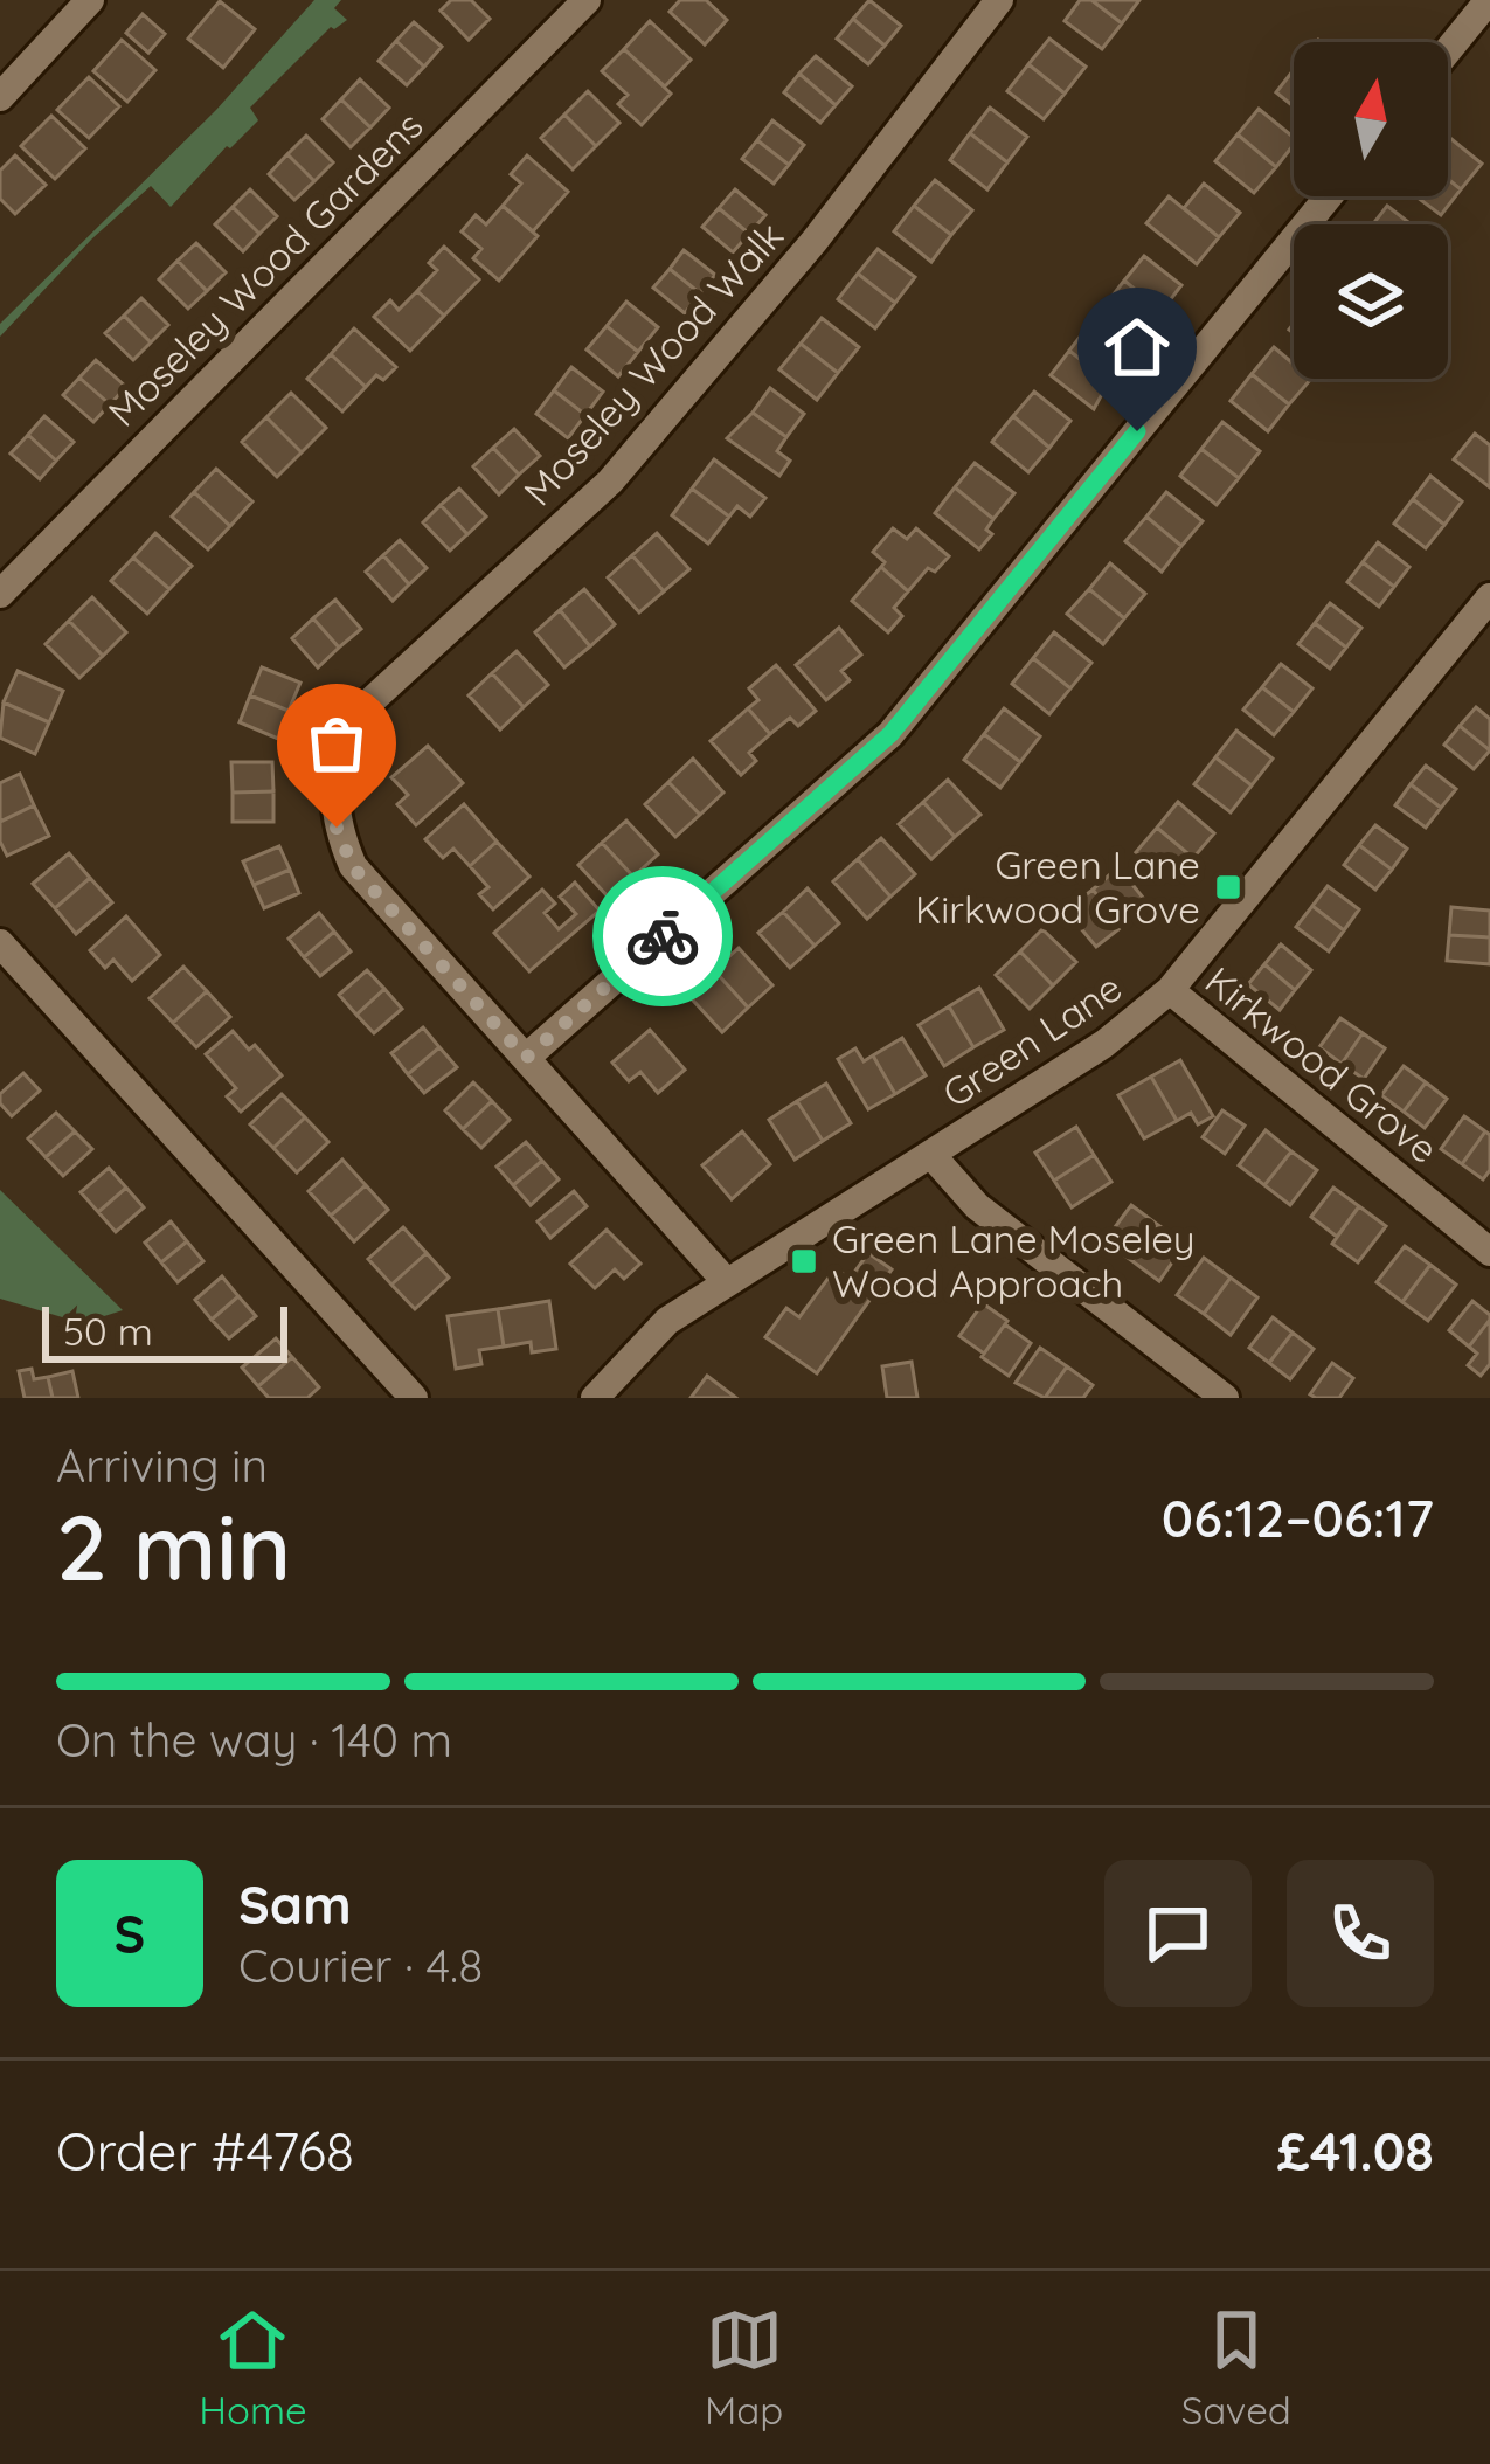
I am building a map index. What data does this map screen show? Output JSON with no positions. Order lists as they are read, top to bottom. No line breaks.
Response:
{"streets":{"street":["Moseley Wood Gardens","Moseley Wood Walk","Green Lane","Kirkwood Grove"]},"crossings":[["Moseley Wood Walk","Green Lane"],["Green Lane","Kirkwood Grove"]],"places":{"transit":["Green Lane Kirkwood Grove","Green Lane Moseley Wood Approach"]},"scale_bar":"50 m","north":"top","page":{"scale":"50 m","heading":["2 min","Arriving in","06:12–06:17"],"panel":["Sam","Courier · 4.8","Order #4768","£41.08"],"bar":"On the way · 140 m","round":"S","tabs":["Home","Map","Saved"]}}
